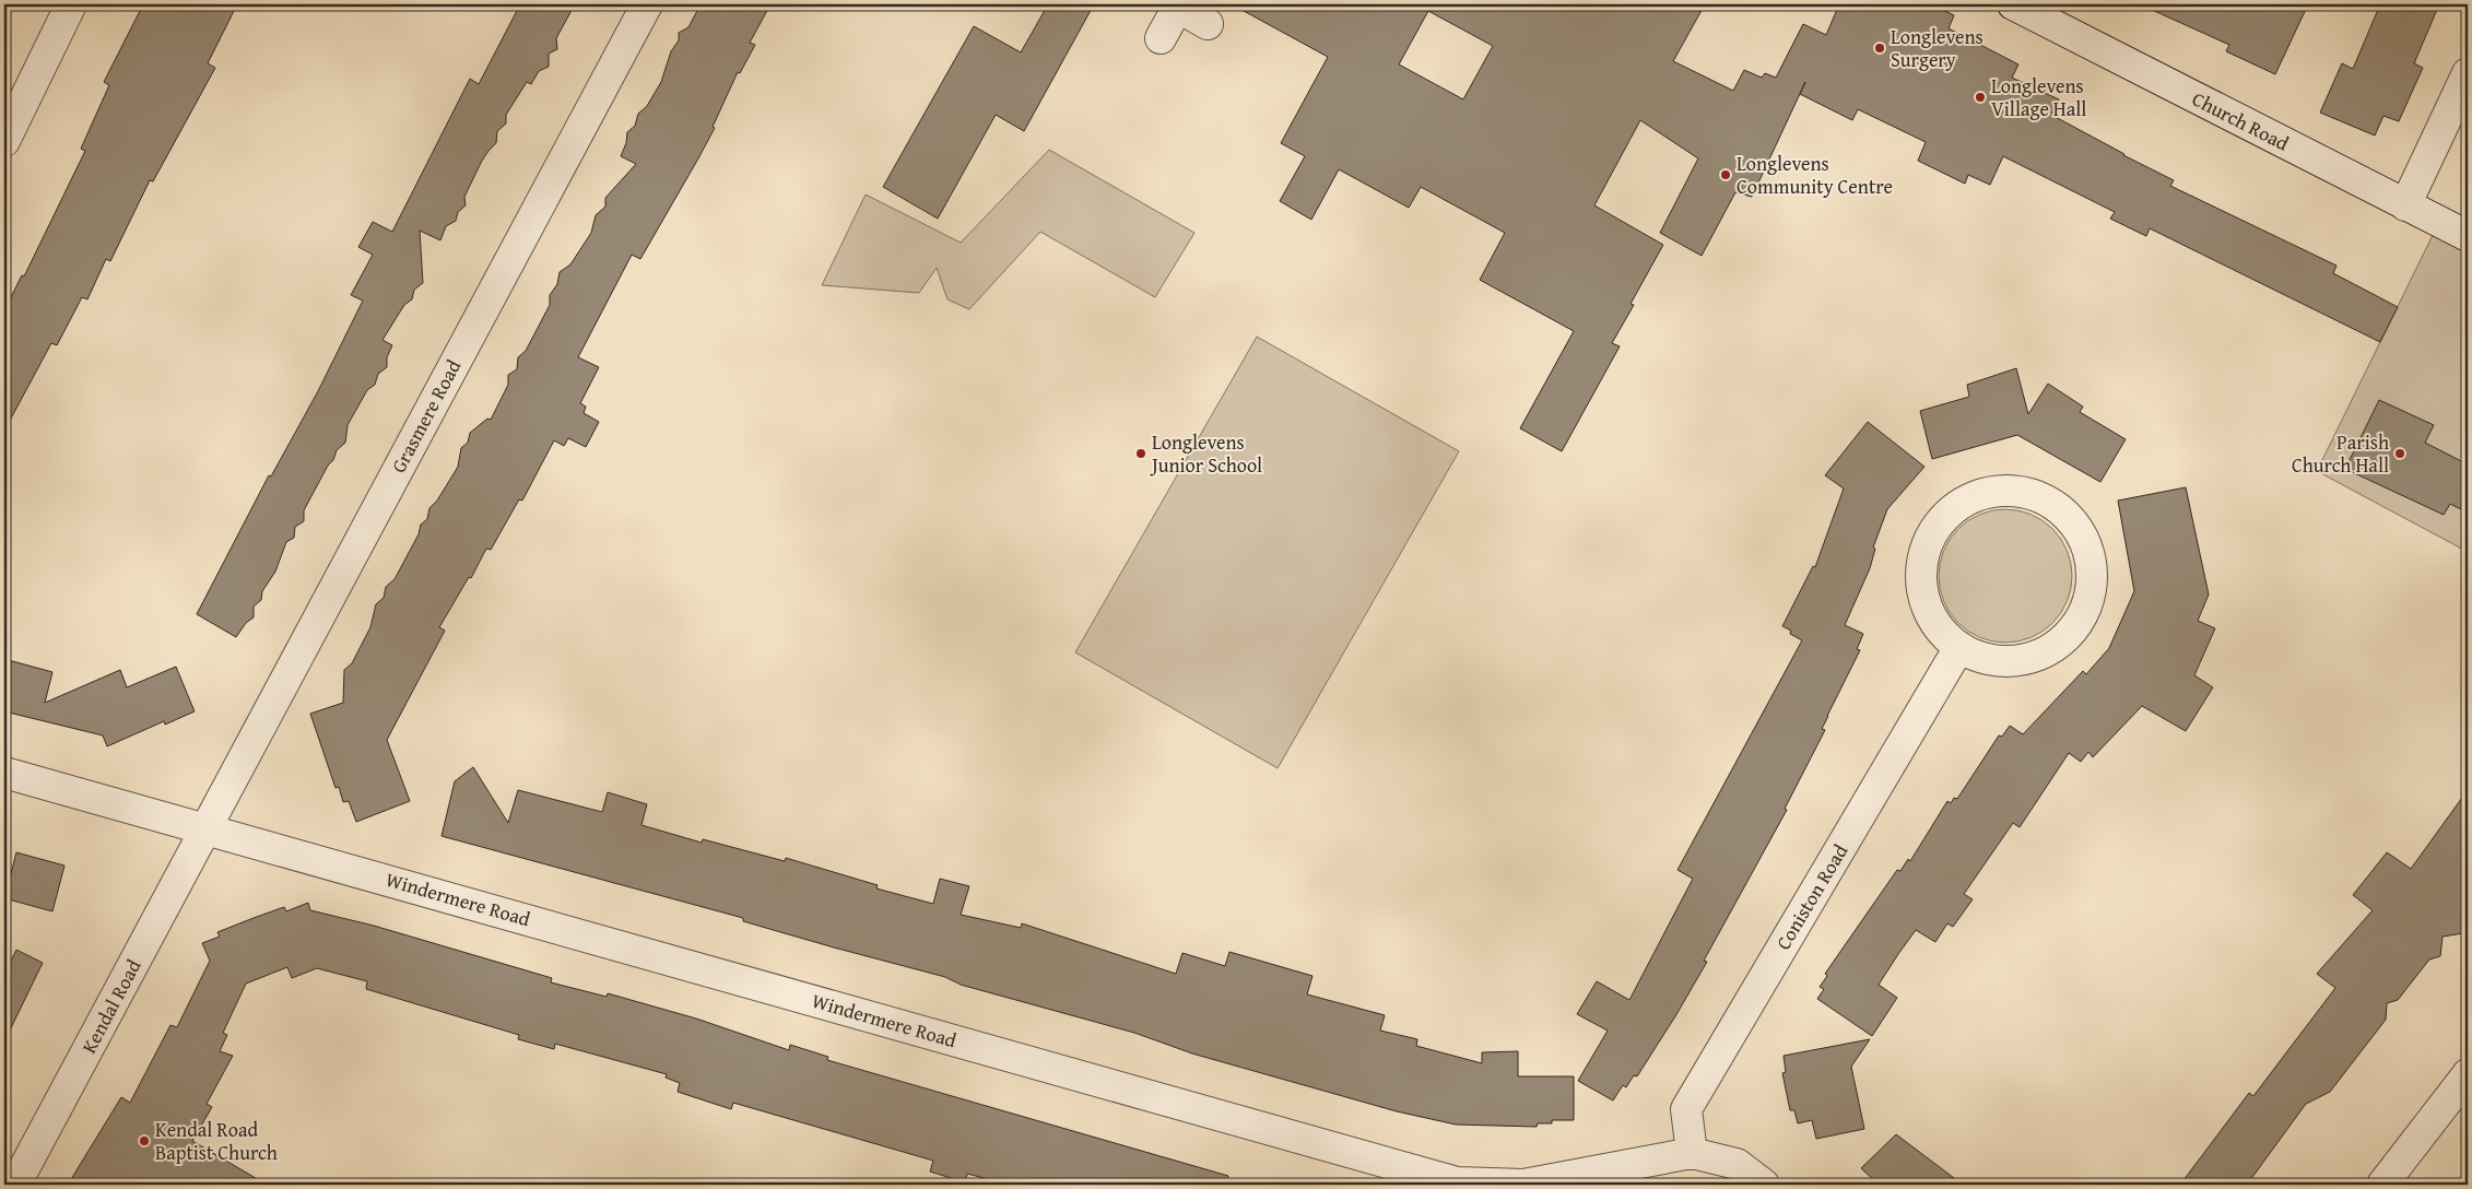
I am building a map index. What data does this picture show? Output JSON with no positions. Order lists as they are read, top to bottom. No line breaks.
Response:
{"streets":{"street":["Church Road","Grasmere Road","Coniston Road","Windermere Road","Kendal Road"]},"crossings":[["Grasmere Road","Windermere Road"],["Grasmere Road","Kendal Road"],["Coniston Road","Windermere Road"],["Windermere Road","Kendal Road"]],"places":["Longlevens Surgery","Longlevens Village Hall","Longlevens Community Centre","Longlevens Junior School","Parish Church Hall","Kendal Road Baptist Church"]}
